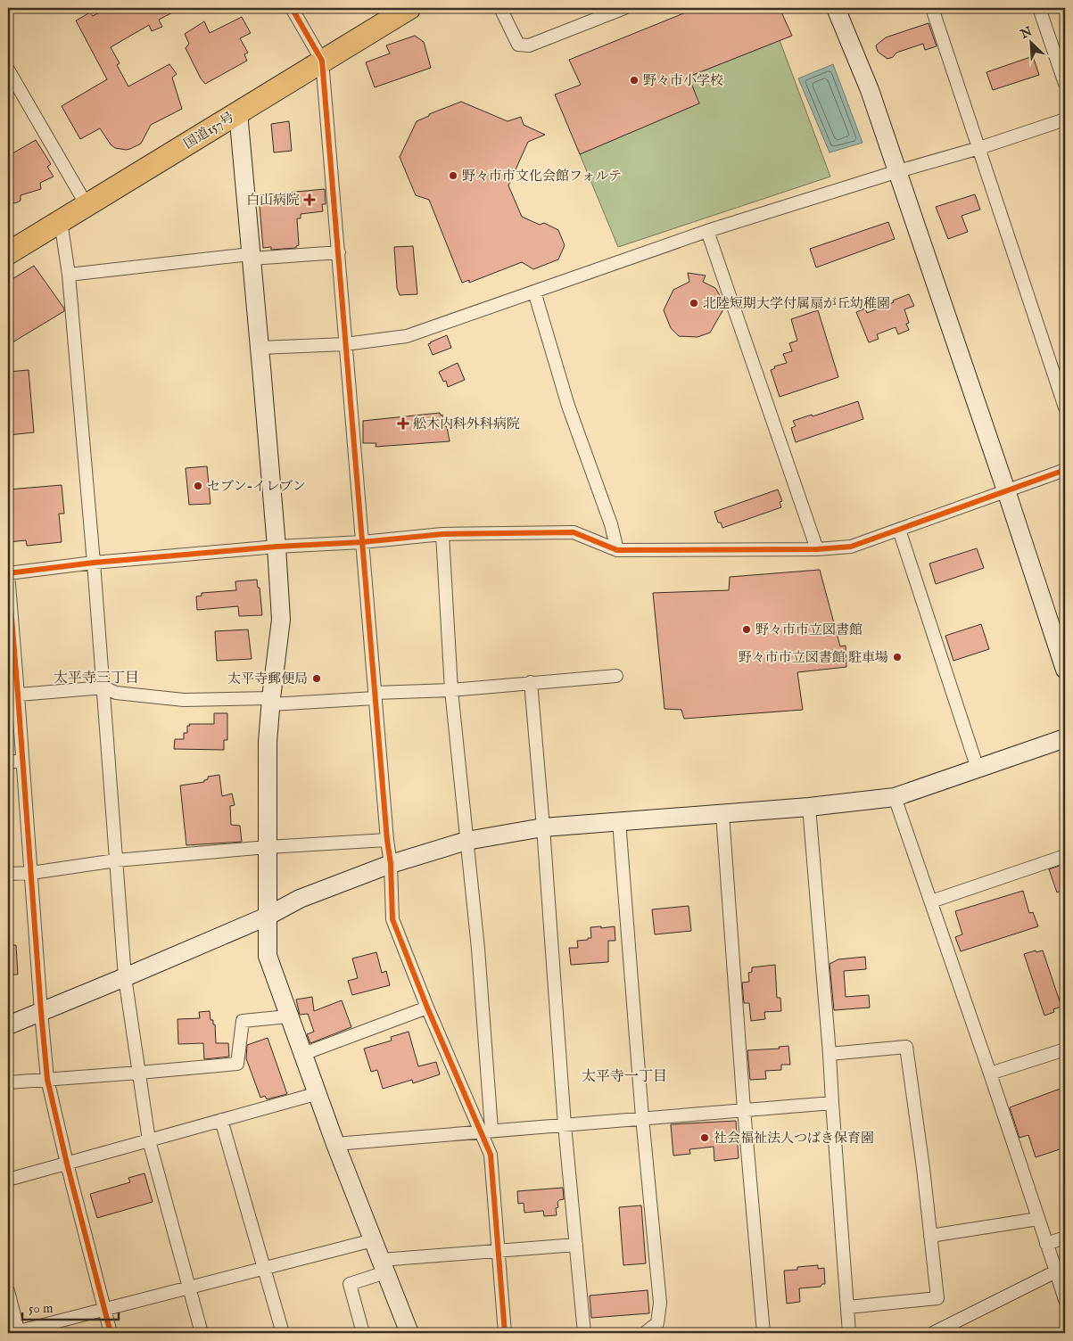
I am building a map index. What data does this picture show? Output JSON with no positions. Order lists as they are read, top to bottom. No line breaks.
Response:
{"streets":{"highway":["国道157号"]},"districts":["太平寺三丁目","太平寺一丁目"],"places":{"other":["野々市小学校","野々市市文化会館フォルテ","北陸短期大学付属扇が丘幼稚園","セブン-イレブン","野々市市立図書館","野々市市立図書館 駐車場","太平寺郵便局","社会福祉法人つばき保育園"],"health":["白山病院","舩木内科外科病院"]},"scale_bar":"50 m","north":"top left"}
